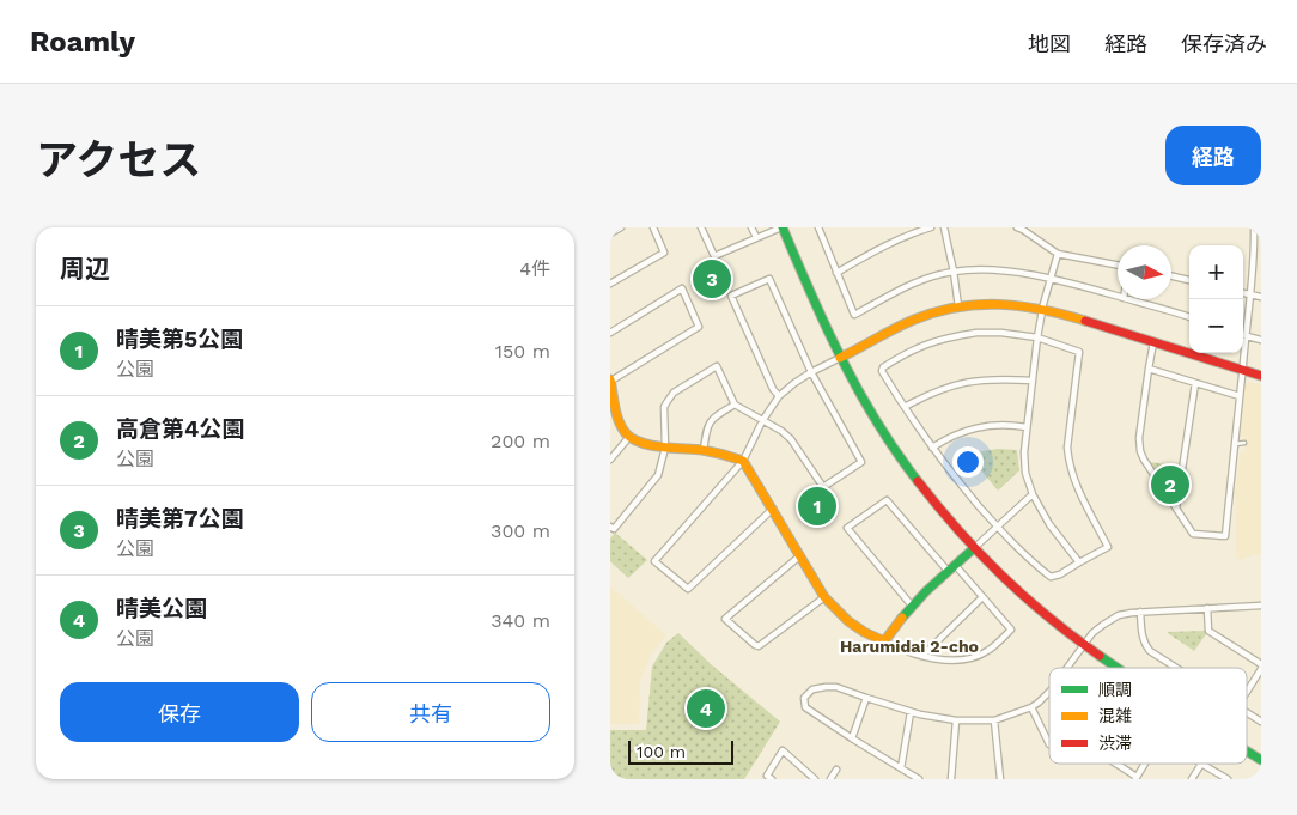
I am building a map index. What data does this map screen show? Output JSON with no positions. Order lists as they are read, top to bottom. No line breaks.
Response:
{"districts":["Harumidai 2-cho"],"legend":["順調","混雑","渋滞"],"scale_bar":"100 m","north":"right","page":{"header":"Roamly","nav":["地図","経路","保存済み"],"title":"アクセス","buttons":["経路",["保存","共有"]],"heading":["周辺","4件"],"map_buttons":["+","−"],"pins":["3","2","1","4"],"list":[{"mark":"1","name":"晴美第5公園","note":"公園","value":"150 m"},{"mark":"2","name":"高倉第4公園","note":"公園","value":"200 m"},{"mark":"3","name":"晴美第7公園","note":"公園","value":"300 m"},{"mark":"4","name":"晴美公園","note":"公園","value":"340 m"}],"scale":"100 m"}}
